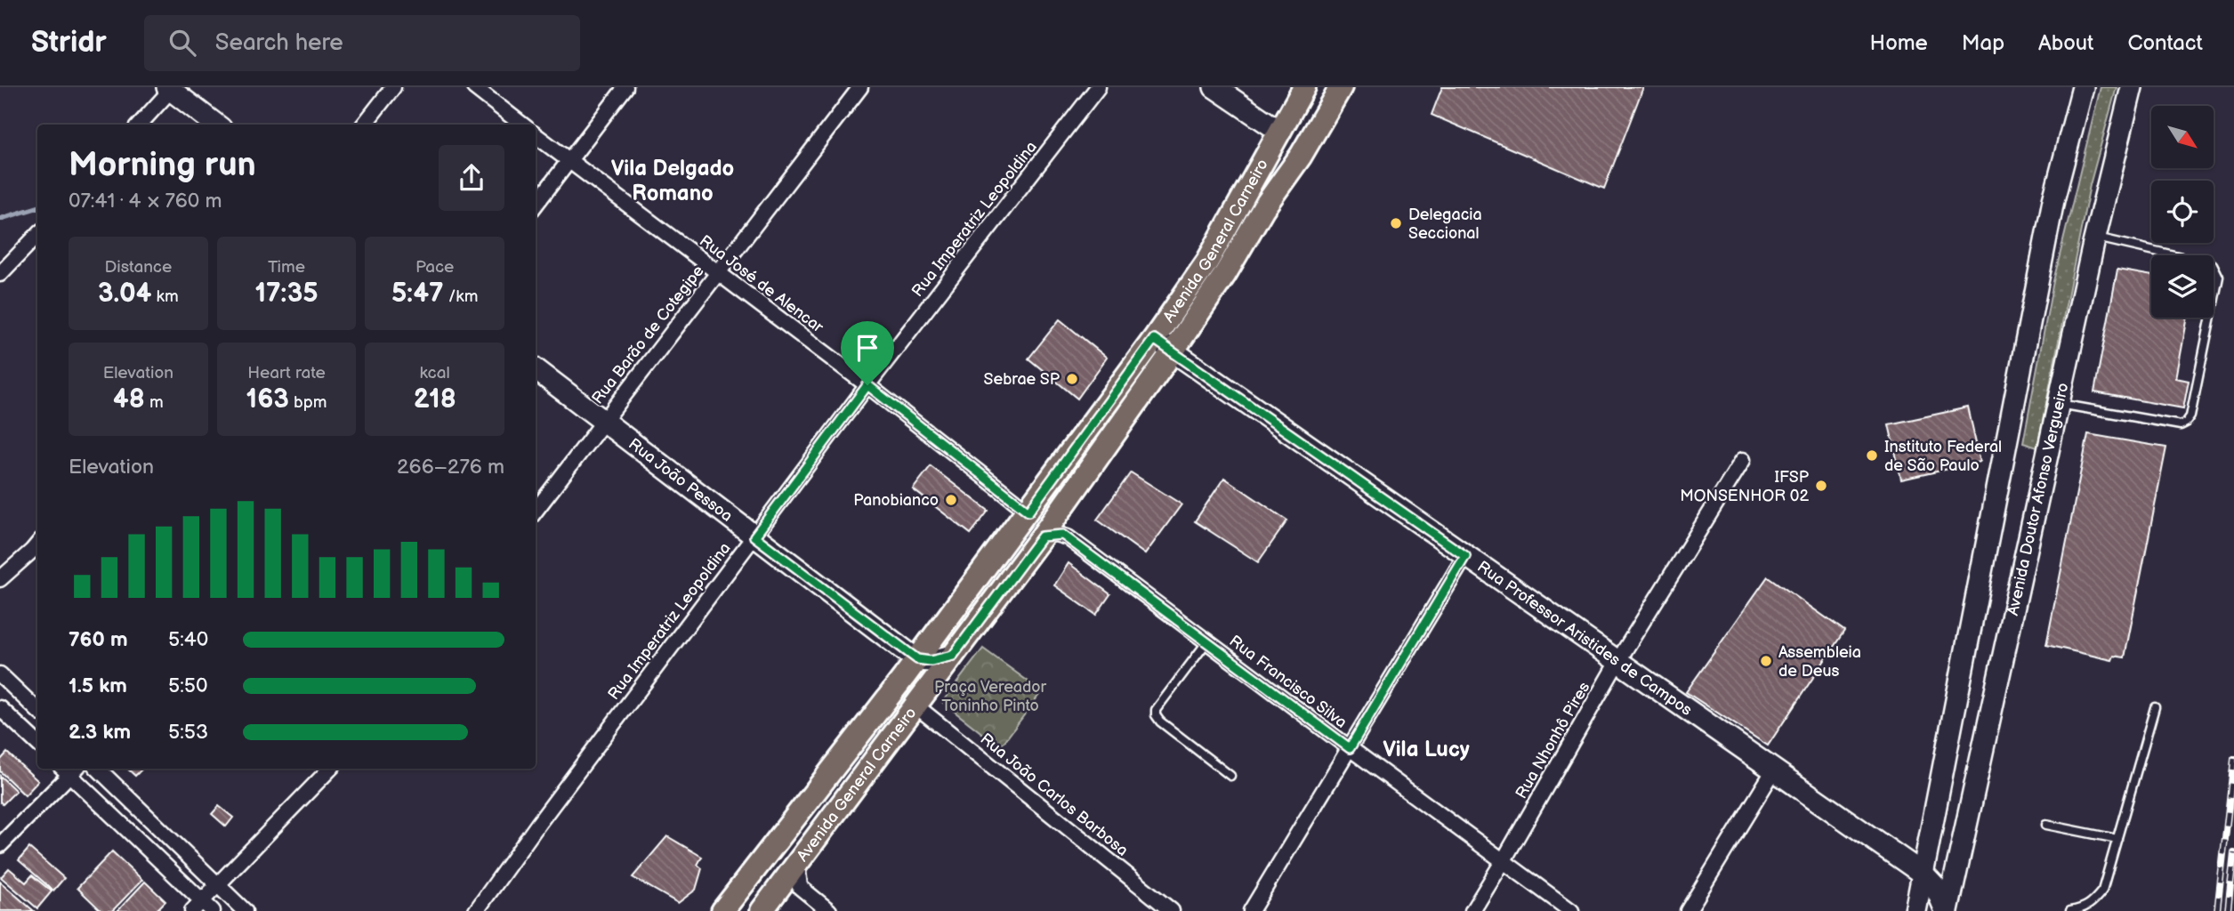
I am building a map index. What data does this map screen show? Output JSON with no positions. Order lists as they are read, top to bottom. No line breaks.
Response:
{"streets":{"main road":["Avenida General Carneiro","Rua João Pessoa","Avenida Doutor Afonso Vergueiro","Rua Professor Aristides de Campos"],"street":["Rua Imperatriz Leopoldina","Rua José de Alencar","Rua Barão de Cotegipe","Rua Francisco Silva","Rua Nhonhô Pires","Rua João Carlos Barbosa"]},"crossings":[["Rua Imperatriz Leopoldina","Rua José de Alencar"],["Rua Imperatriz Leopoldina","Rua João Pessoa"],["Avenida General Carneiro","Rua José de Alencar"],["Avenida General Carneiro","Rua João Pessoa"],["Avenida General Carneiro","Rua Professor Aristides de Campos"],["Avenida General Carneiro","Rua Francisco Silva"],["Avenida General Carneiro","Rua João Carlos Barbosa"],["Rua José de Alencar","Rua Barão de Cotegipe"],["Rua Barão de Cotegipe","Rua João Pessoa"],["Avenida Doutor Afonso Vergueiro","Rua Professor Aristides de Campos"],["Rua Professor Aristides de Campos","Rua Nhonhô Pires"],["Rua Francisco Silva","Rua Nhonhô Pires"]],"districts":["Vila Delgado Romano","Vila Lucy"],"parks":["Praça Vereador Toninho Pinto"],"places":["Delegacia Seccional","Sebrae SP","Instituto Federal de São Paulo","IFSP MONSENHOR 02","Panobianco","Assembleia de Deus"],"north":"bottom right","page":{"header":"Stridr","search":"Search here","nav":["Home","Map","About","Contact"],"heading":["Morning run","07:41 · 4 × 760 m"],"stats":[["Distance","3.04 km"],["Time","17:35"],["Pace","5:47 /km"],["Elevation","48 m"],["Heart rate","163 bpm"],["kcal","218"]],"chart":["Elevation","266–276 m"],"list":[{"name":"760 m","note":"5:40"},{"name":"1.5 km","note":"5:50"},{"name":"2.3 km","note":"5:53"}]}}
